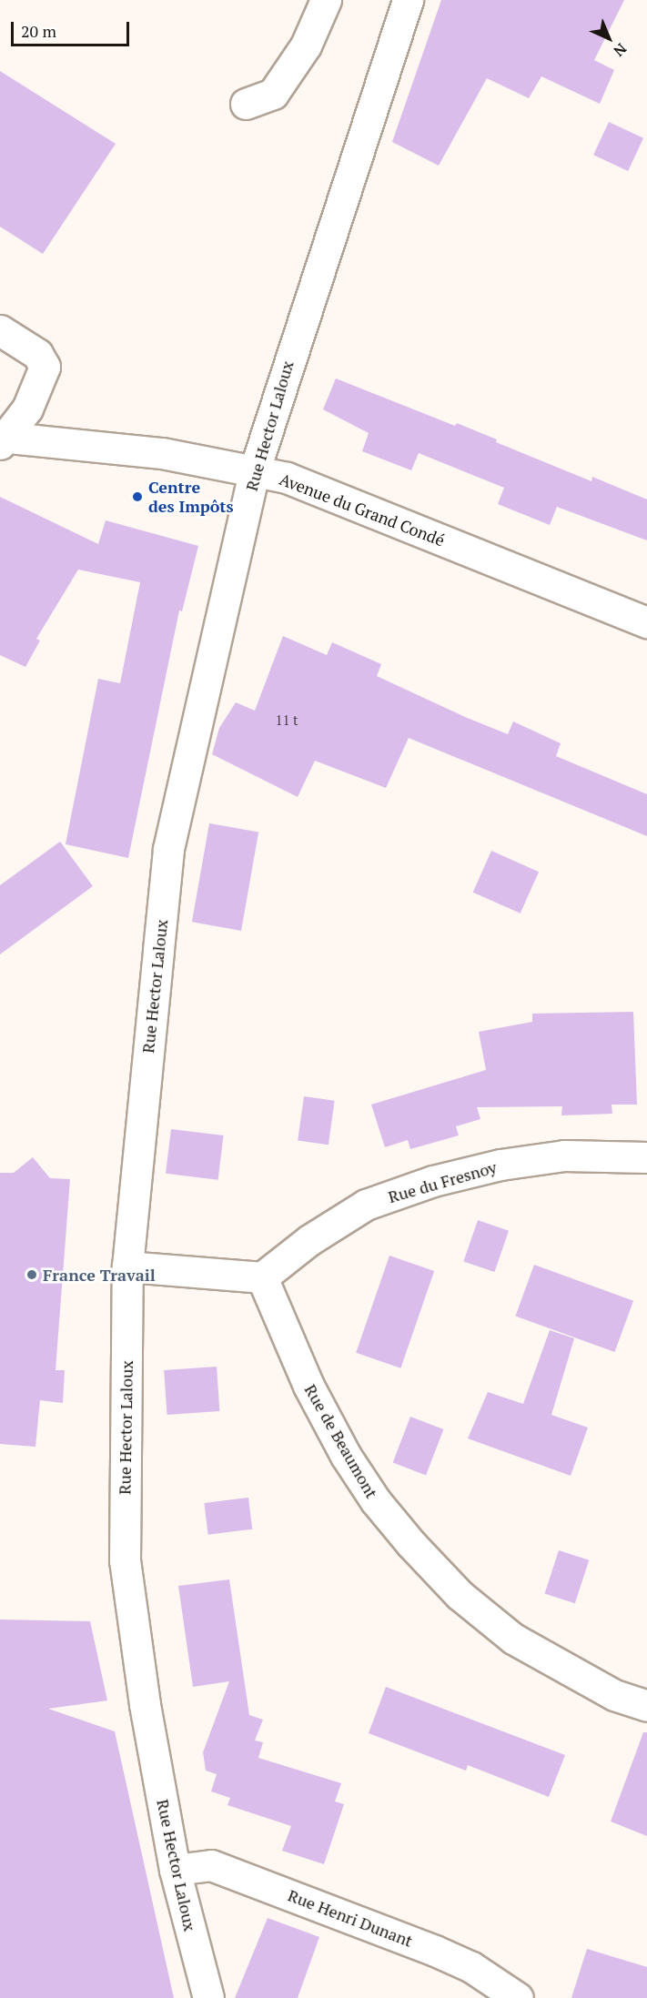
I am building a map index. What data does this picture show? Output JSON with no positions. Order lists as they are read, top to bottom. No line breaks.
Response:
{"streets":{"street":["Rue Hector Laloux","Avenue du Grand Condé","Rue du Fresnoy","Rue de Beaumont","Rue Henri Dunant"]},"crossings":[["Rue Hector Laloux","Avenue du Grand Condé"],["Rue Hector Laloux","Rue Henri Dunant"],["Rue du Fresnoy","Rue de Beaumont"]],"places":["Centre des Impôts","France Travail"],"house_numbers":["11 t"],"scale_bar":"20 m","north":"bottom right"}
